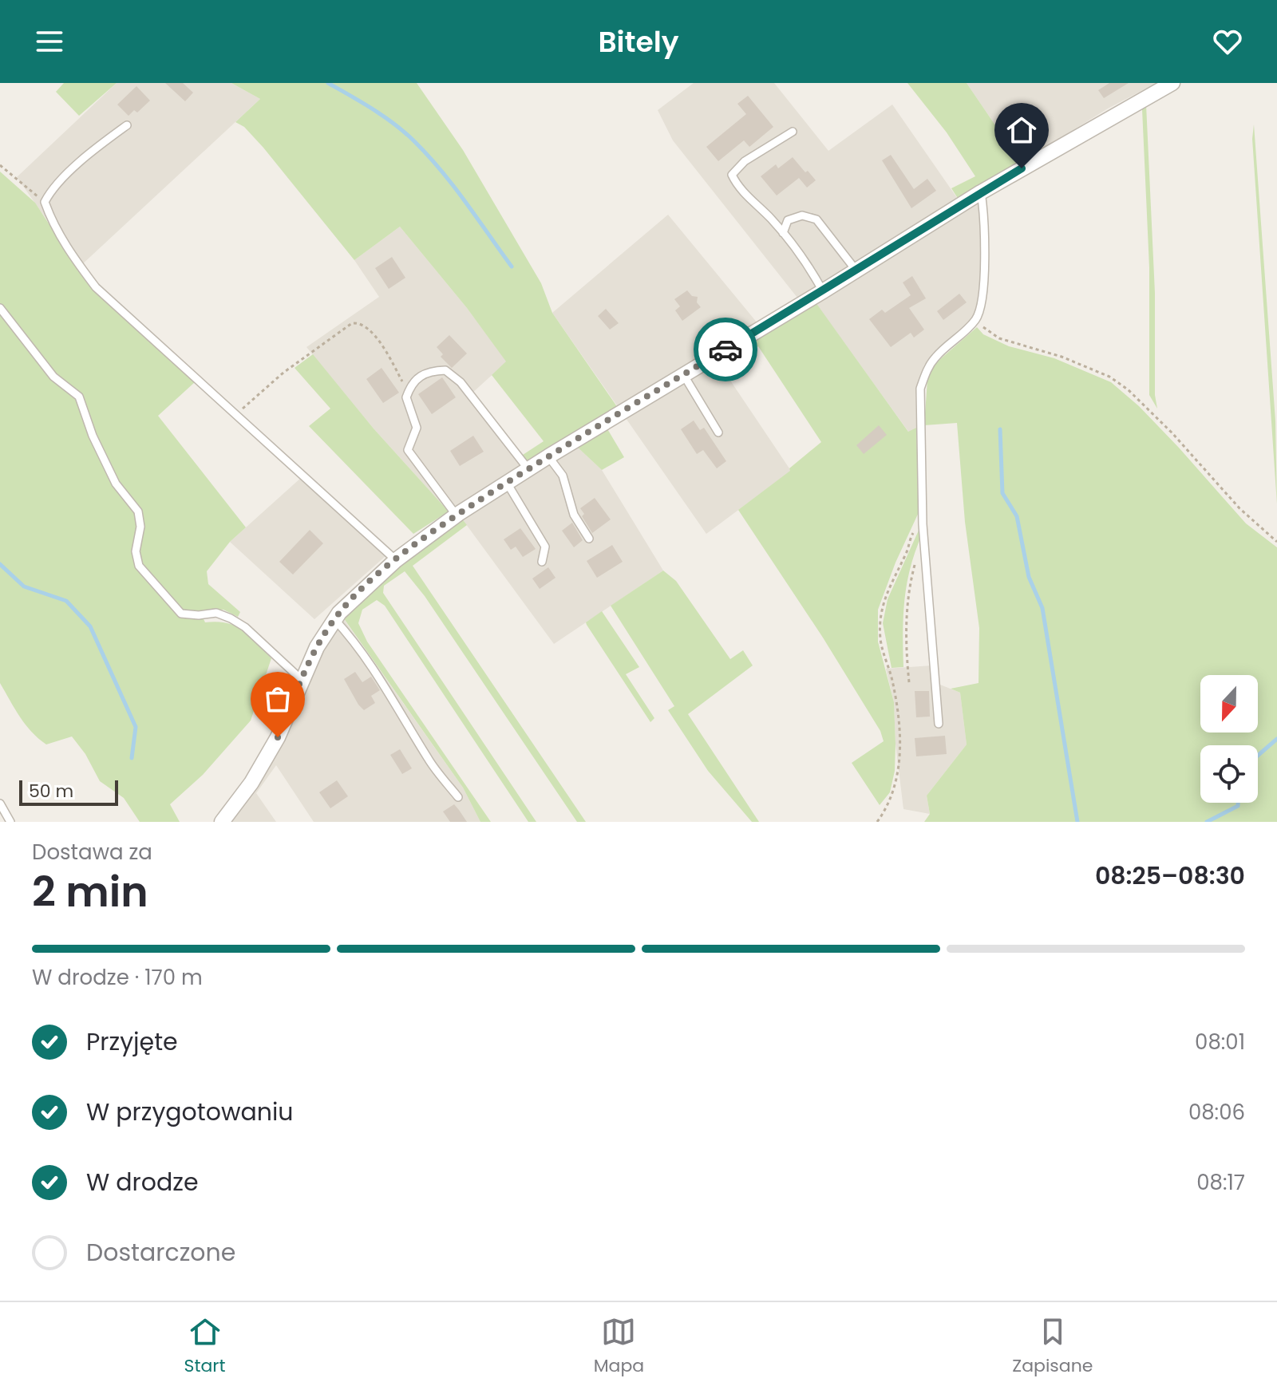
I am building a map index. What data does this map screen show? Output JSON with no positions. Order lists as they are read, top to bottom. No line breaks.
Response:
{"scale_bar":"50 m","north":"bottom","page":{"header":"Bitely","scale":"50 m","heading":["2 min","Dostawa za","08:25–08:30"],"bar":"W drodze · 170 m","list":[["Przyjęte","08:01"],["W przygotowaniu","08:06"],["W drodze","08:17"],"Dostarczone"],"tabs":["Start","Mapa","Zapisane"]}}
